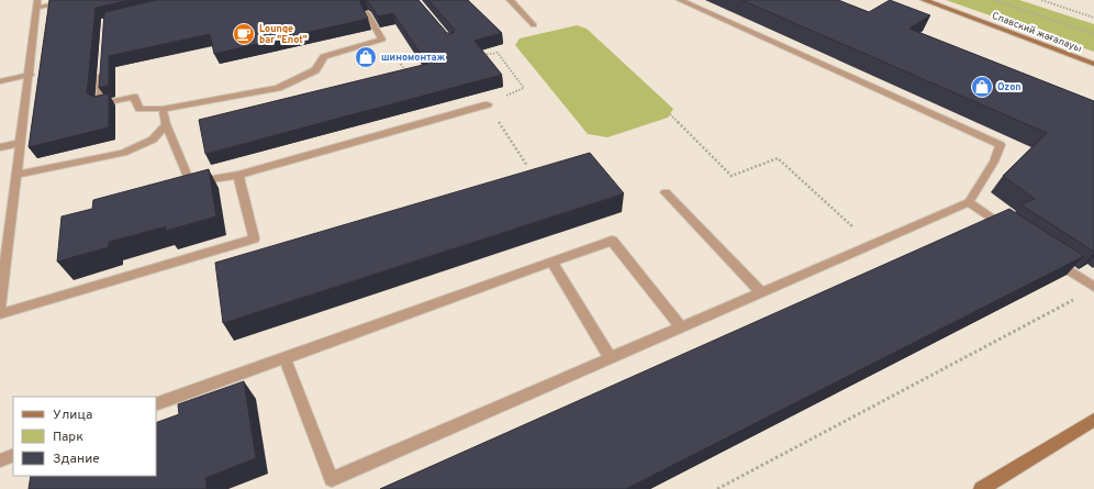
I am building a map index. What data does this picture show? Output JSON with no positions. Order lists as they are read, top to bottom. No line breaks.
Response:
{"streets":{"street":["Славский жағалауы"]},"places":{"cafe":["Lounge bar \"Enot\""],"shop":["шиномонтаж","Ozon"]},"legend":["Улица","Парк","Здание"]}
